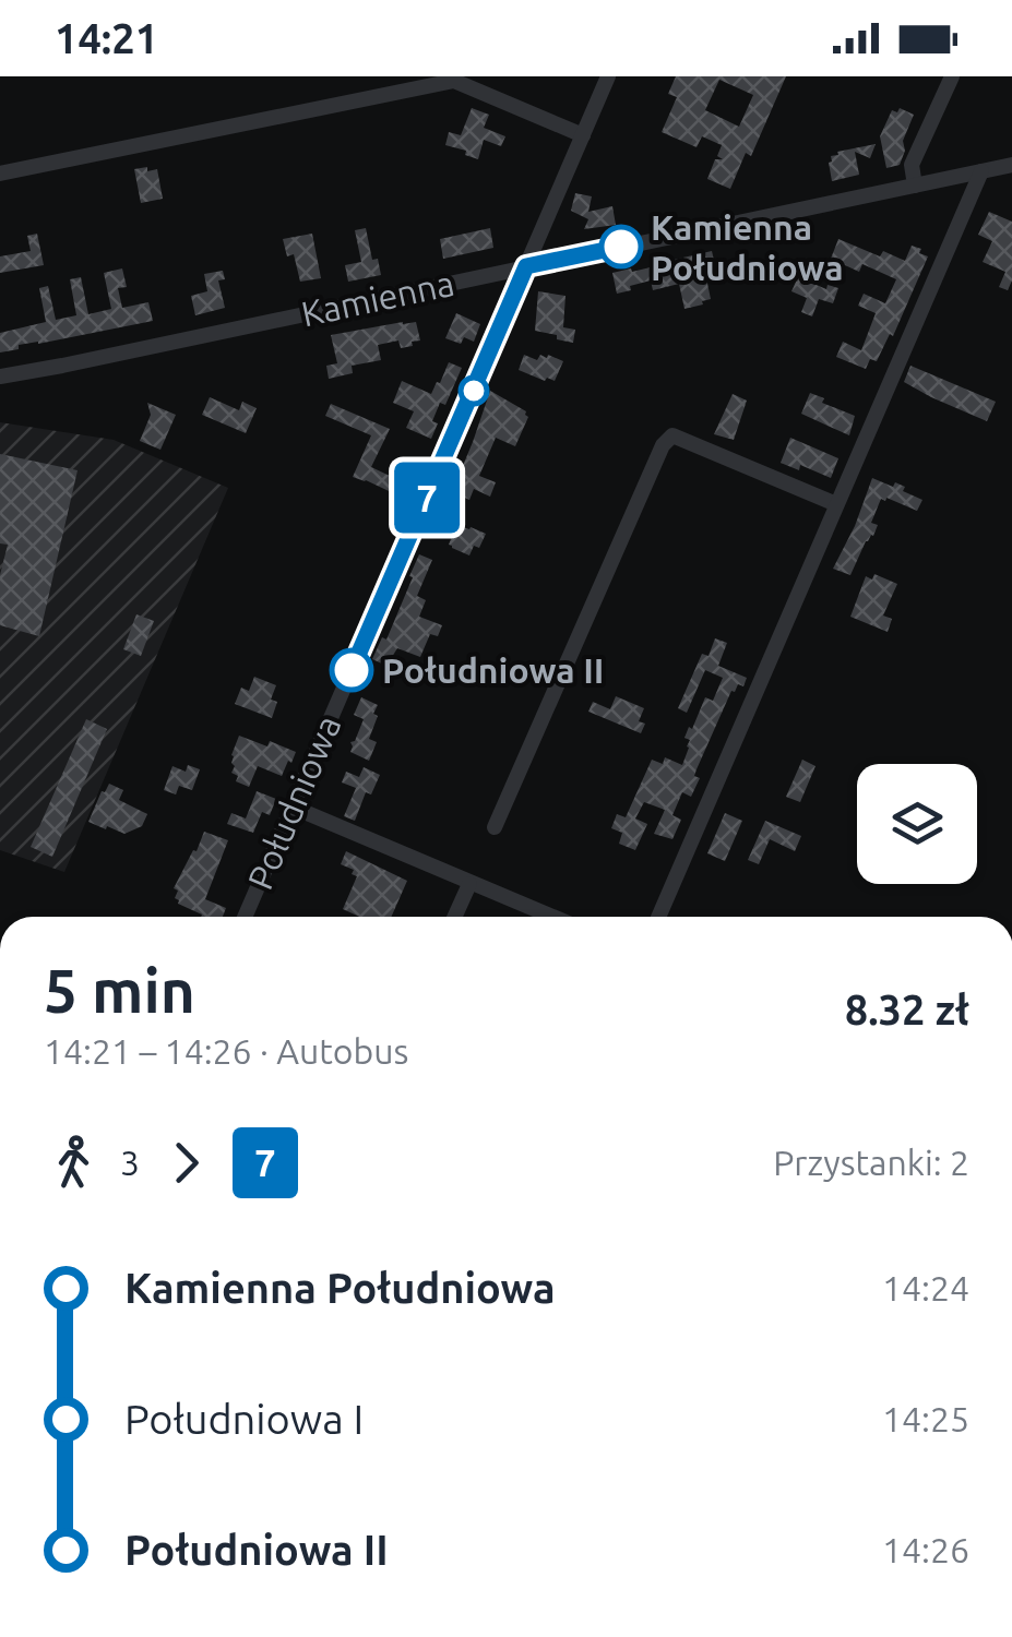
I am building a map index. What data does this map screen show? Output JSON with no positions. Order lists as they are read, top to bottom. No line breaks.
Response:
{"streets":{"street":["Kamienna","Południowa"]},"crossings":[["Kamienna","Południowa"]],"places":["Kamienna Południowa","Południowa II"],"lines":["bus line 7"],"page":{"status":"14:21","on_map":"7","heading":["5 min","14:21 – 14:26 · Autobus","8.32 zł"],"legs":["3","7","Przystanki: 2"],"list":[{"name":"Kamienna Południowa","value":"14:24"},{"name":"Południowa I","value":"14:25"},{"name":"Południowa II","value":"14:26"}]}}
